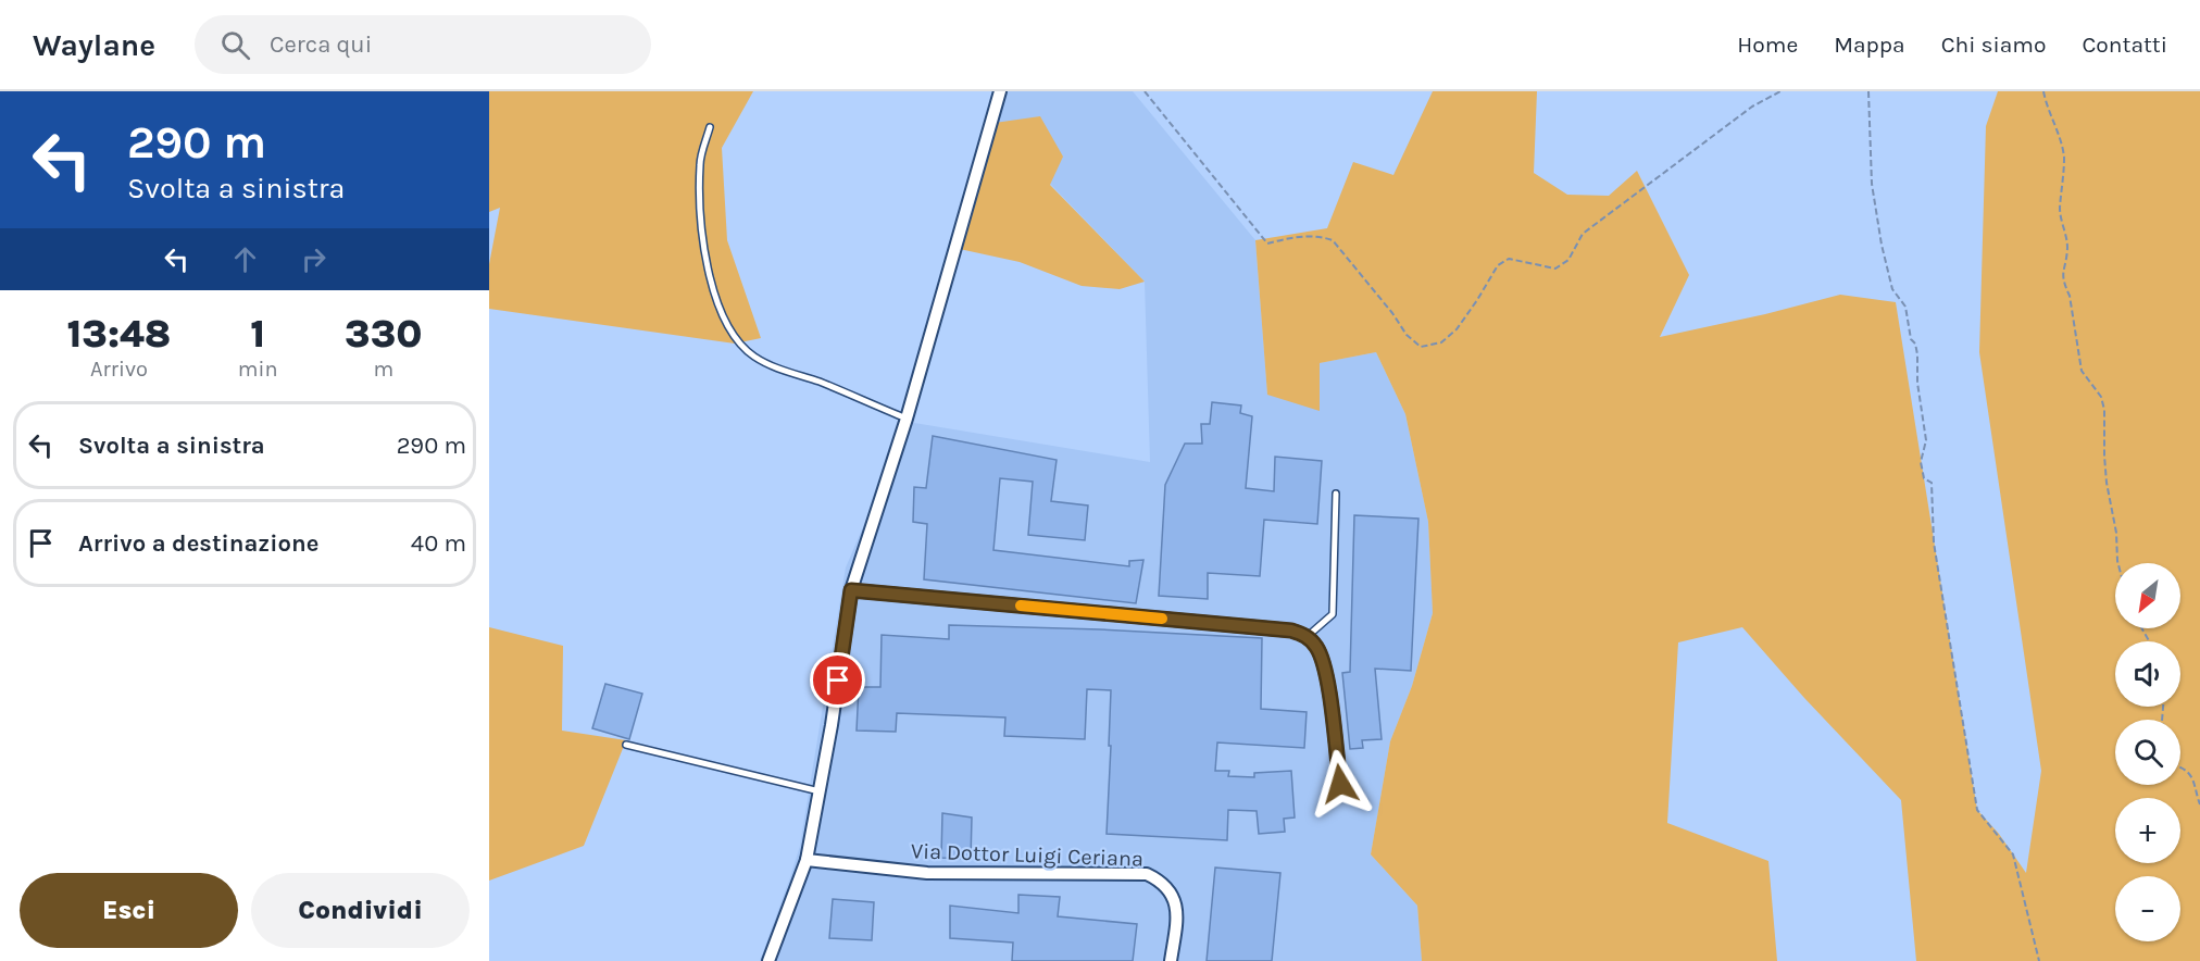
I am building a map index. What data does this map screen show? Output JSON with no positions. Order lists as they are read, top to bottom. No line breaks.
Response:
{"streets":{"street":["Via Dottor Luigi Ceriana"]},"north":"bottom left","page":{"header":"Waylane","search":"Cerca qui","nav":["Home","Mappa","Chi siamo","Contatti"],"turn":["290 m","Svolta a sinistra"],"eta":["13:48","Arrivo","1","min","330","m"],"list":[{"name":"Svolta a sinistra","value":"290 m"},{"name":"Arrivo a destinazione","value":"40 m"}],"map_buttons":["+","−"],"buttons":["Esci","Condividi"]}}
